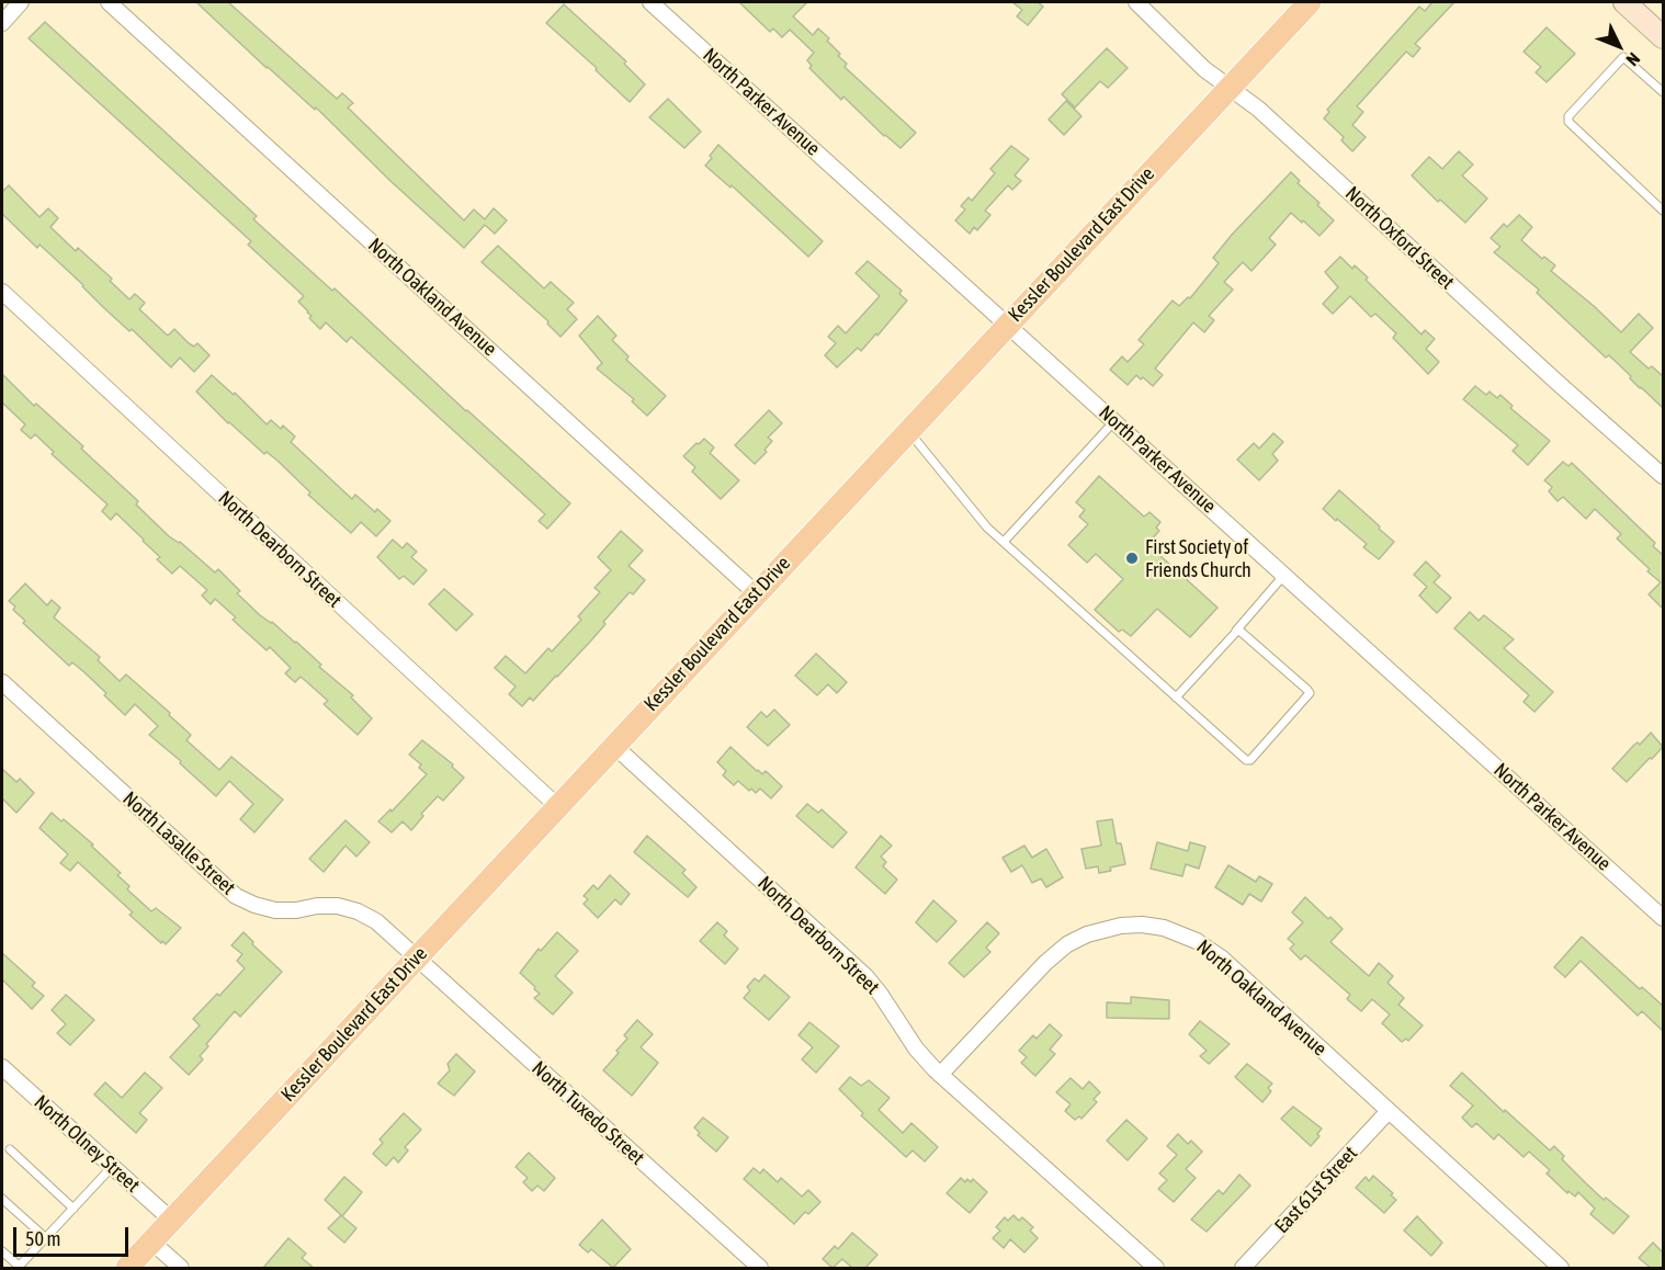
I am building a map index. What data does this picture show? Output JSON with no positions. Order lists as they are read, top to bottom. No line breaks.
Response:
{"streets":{"main road":["Kessler Boulevard East Drive"],"street":["North Parker Avenue","North Oxford Street","North Oakland Avenue","North Dearborn Street","North Lasalle Street","North Tuxedo Street","North Olney Street","East 61st Street"]},"crossings":[["North Parker Avenue","Kessler Boulevard East Drive"],["North Oxford Street","Kessler Boulevard East Drive"],["Kessler Boulevard East Drive","North Oakland Avenue"],["Kessler Boulevard East Drive","North Dearborn Street"],["Kessler Boulevard East Drive","North Lasalle Street"],["Kessler Boulevard East Drive","North Tuxedo Street"],["Kessler Boulevard East Drive","North Olney Street"],["North Oakland Avenue","North Dearborn Street"],["North Oakland Avenue","East 61st Street"],["North Lasalle Street","North Tuxedo Street"]],"places":["First Society of Friends Church"],"scale_bar":"50 m","north":"bottom right"}
